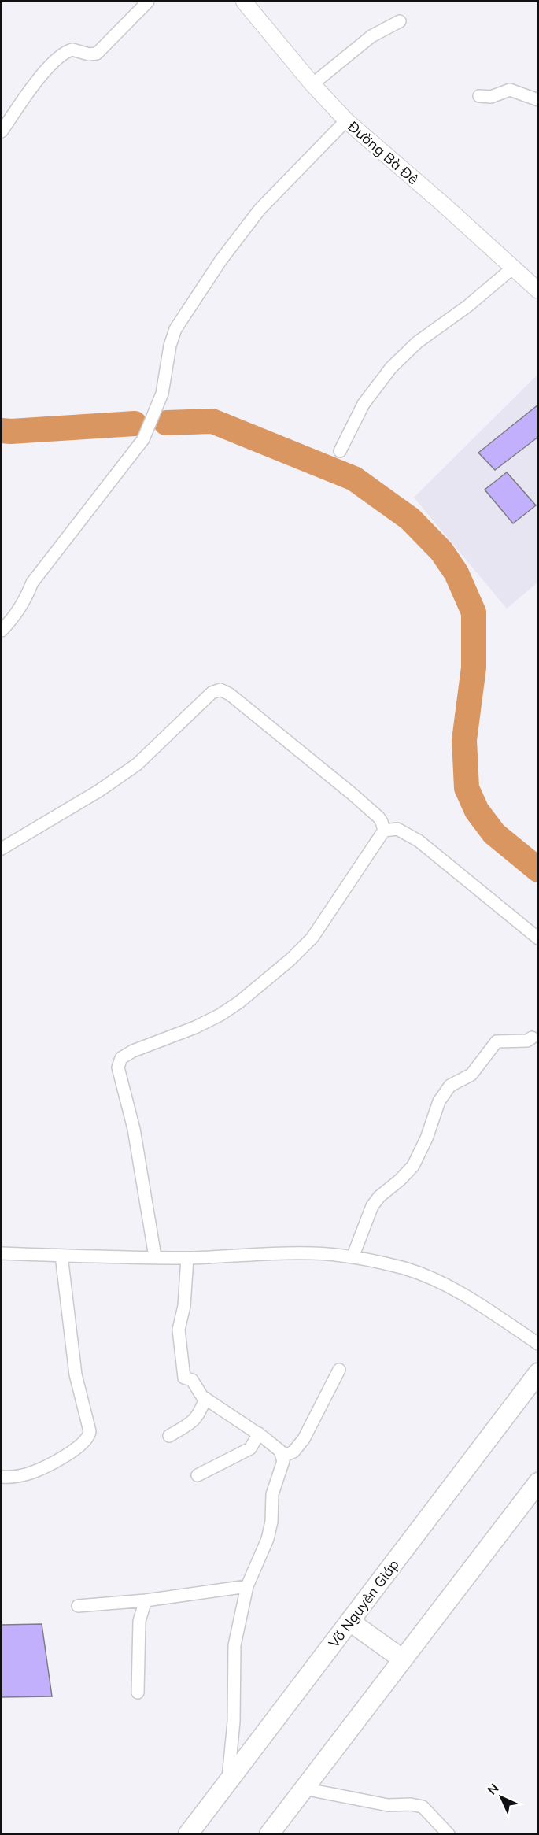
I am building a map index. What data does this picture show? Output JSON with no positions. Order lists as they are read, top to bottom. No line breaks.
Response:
{"streets":{"main road":["Võ Nguyên Giáp"],"street":["Đường Bà Đê"]},"north":"top left"}
